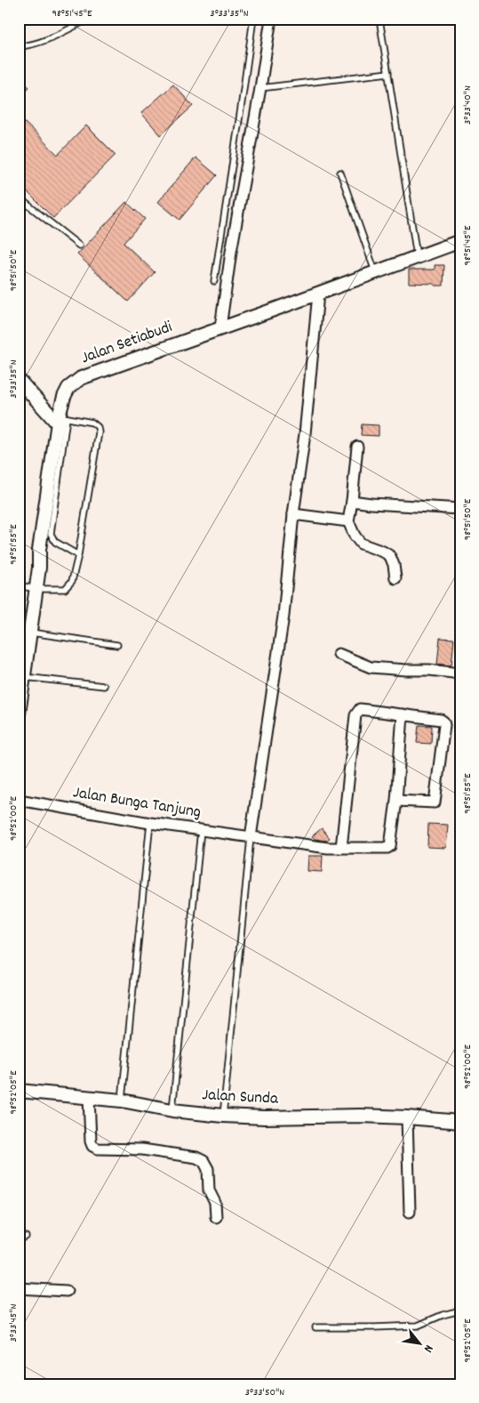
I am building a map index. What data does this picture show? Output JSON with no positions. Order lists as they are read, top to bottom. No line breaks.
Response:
{"streets":{"street":["Jalan Setiabudi","Jalan Bunga Tanjung","Jalan Sunda"]},"north":"bottom right","coordinates":["98°51'45\"E","3°33'35\"N","3°33'40\"N","98°51'50\"E","98°51'55\"E","98°52'00\"E","98°52'05\"E","3°33'45\"N","3°33'50\"N"]}
